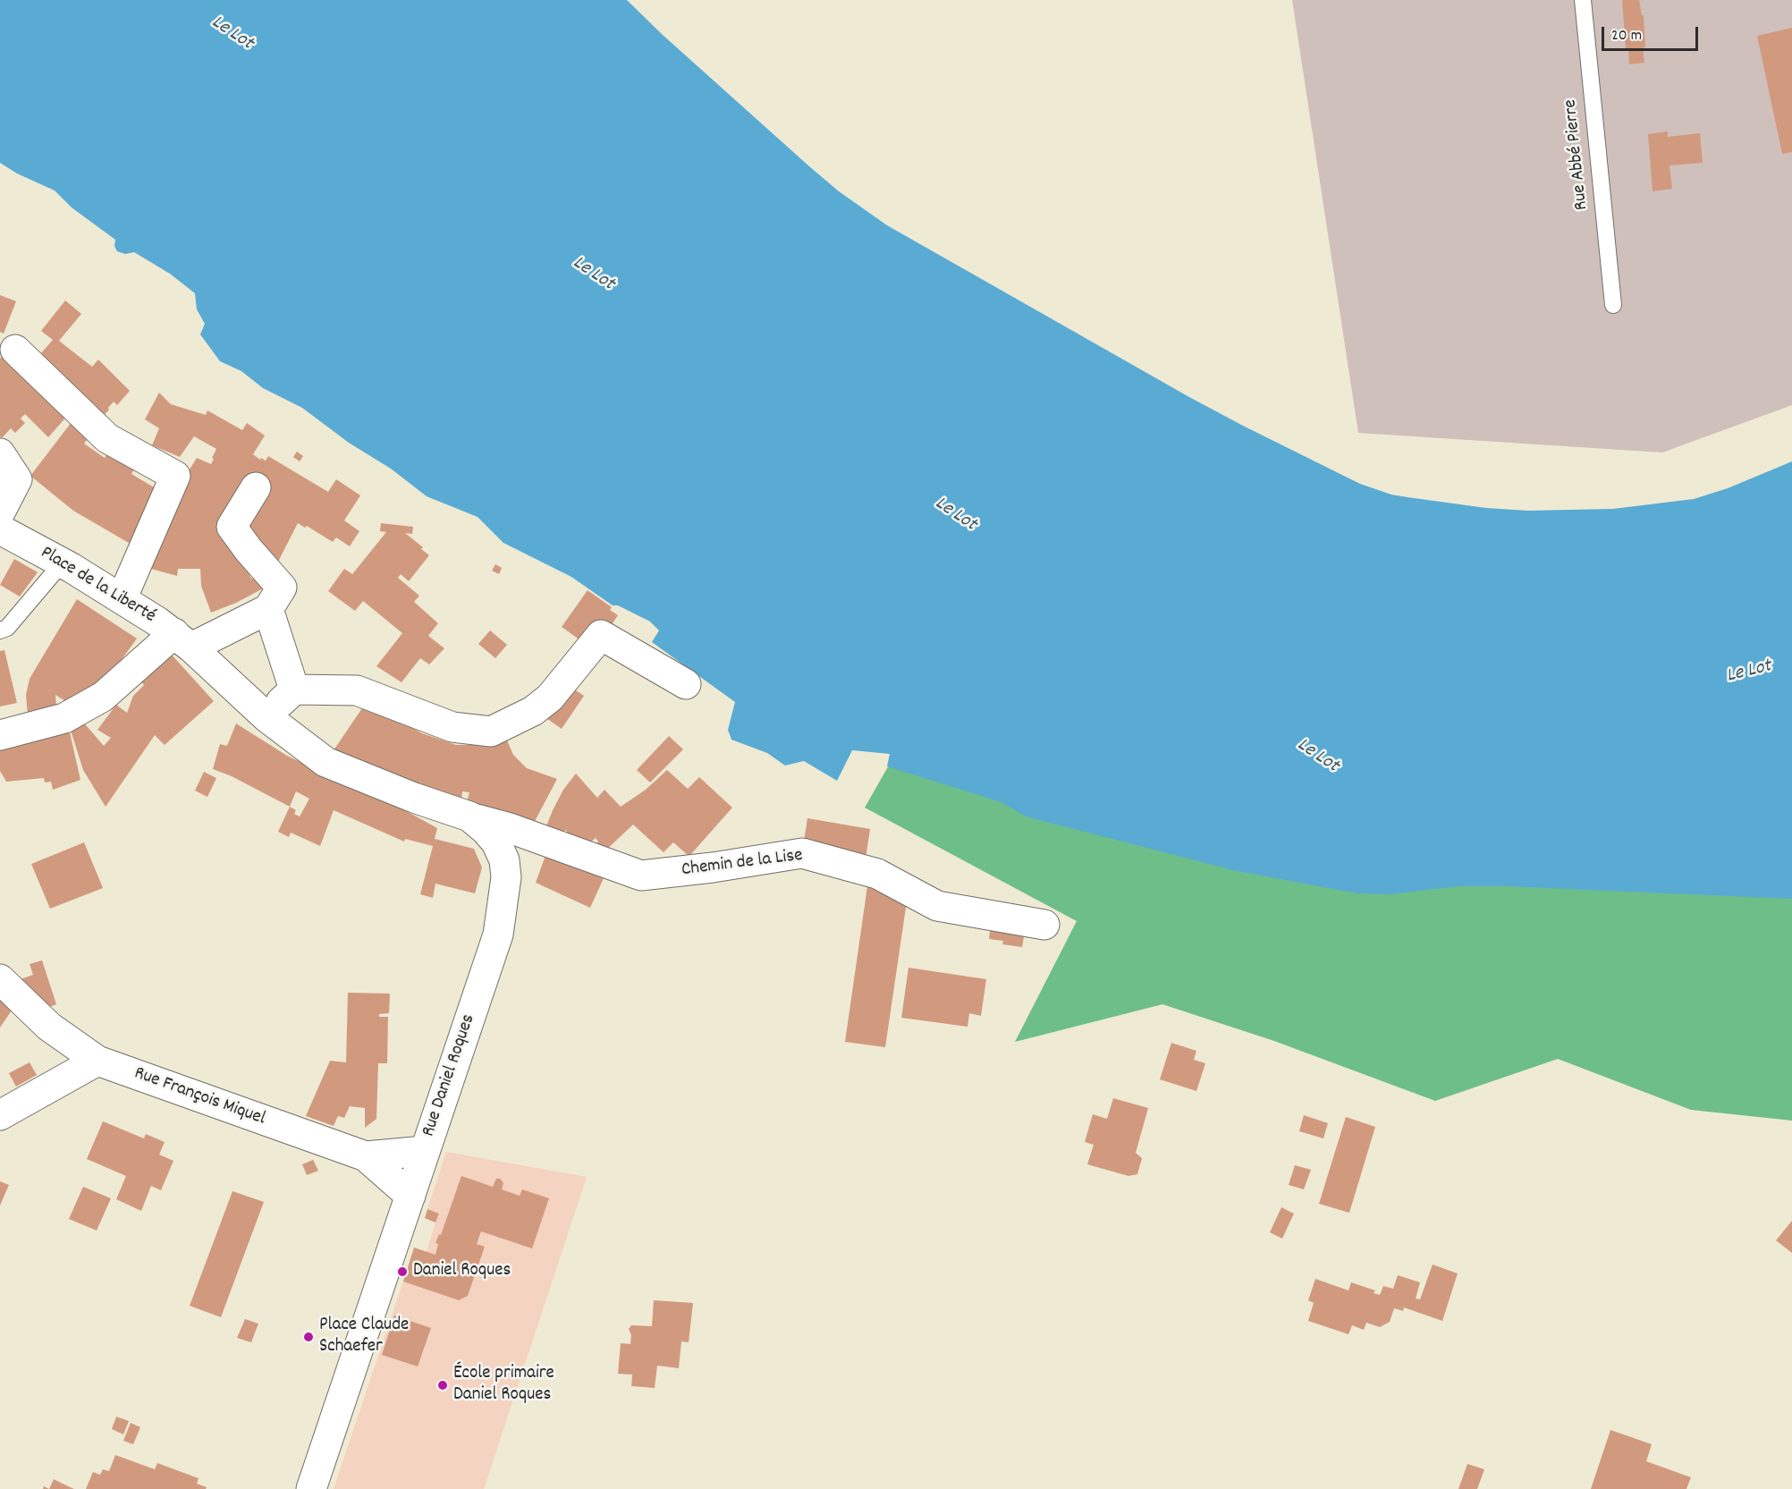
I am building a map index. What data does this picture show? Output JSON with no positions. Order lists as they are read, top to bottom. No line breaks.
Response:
{"streets":{"street":["Place de la Liberté","Chemin de la Lise","Rue Daniel Roques","Rue François Miquel"],"lane":["Rue Abbé Pierre"]},"crossings":[["Place de la Liberté","Rue Daniel Roques"],["Chemin de la Lise","Rue Daniel Roques"],["Rue Daniel Roques","Rue François Miquel"]],"water":["Le Lot"],"places":["Daniel Roques","Place Claude Schaefer","École primaire Daniel Roques"],"scale_bar":"20 m"}
